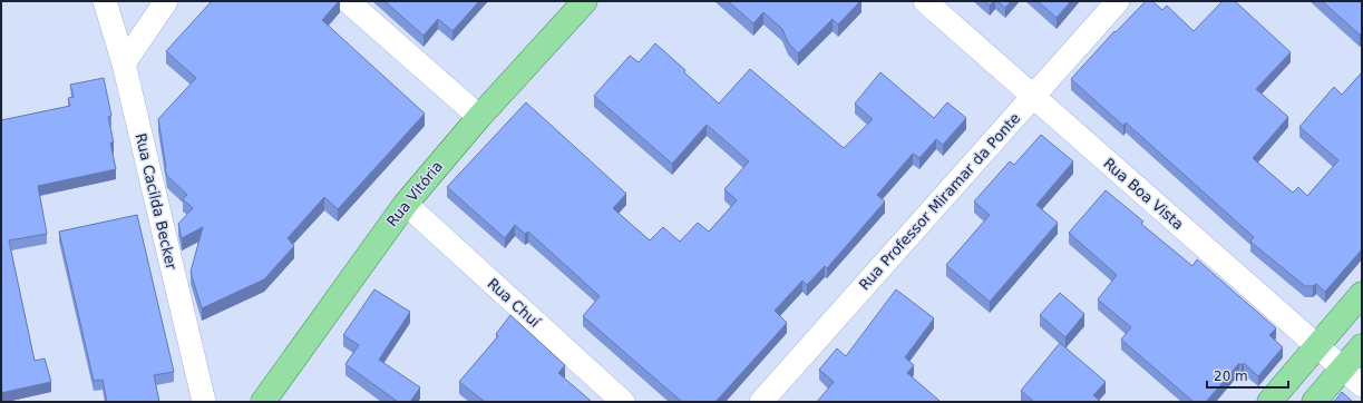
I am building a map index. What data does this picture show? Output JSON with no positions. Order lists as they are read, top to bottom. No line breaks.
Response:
{"streets":{"main road":["Rua Vitória"],"street":["Rua Boa Vista","Rua Cacilda Becker","Rua Professor Miramar da Ponte","Rua Chuí"]},"crossings":[["Rua Vitória","Rua Chuí"],["Rua Boa Vista","Rua Professor Miramar da Ponte"]],"scale_bar":"20 m"}
